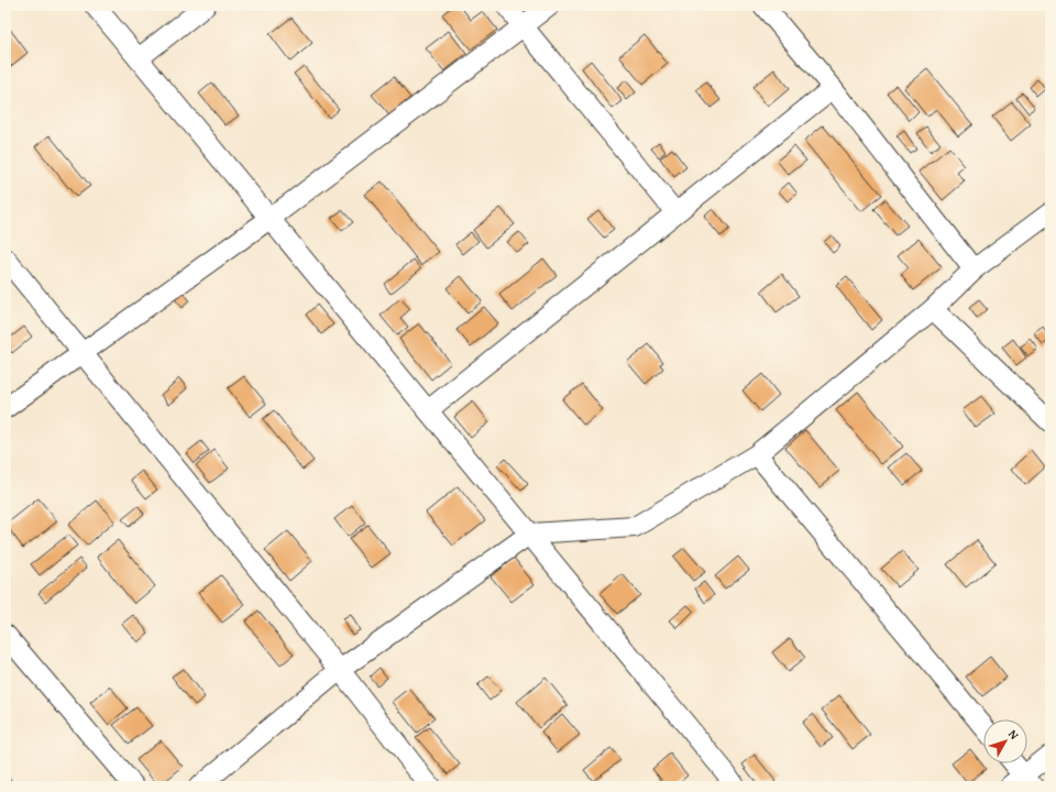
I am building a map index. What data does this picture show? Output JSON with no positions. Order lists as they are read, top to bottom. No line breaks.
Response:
{"north":"top right"}
